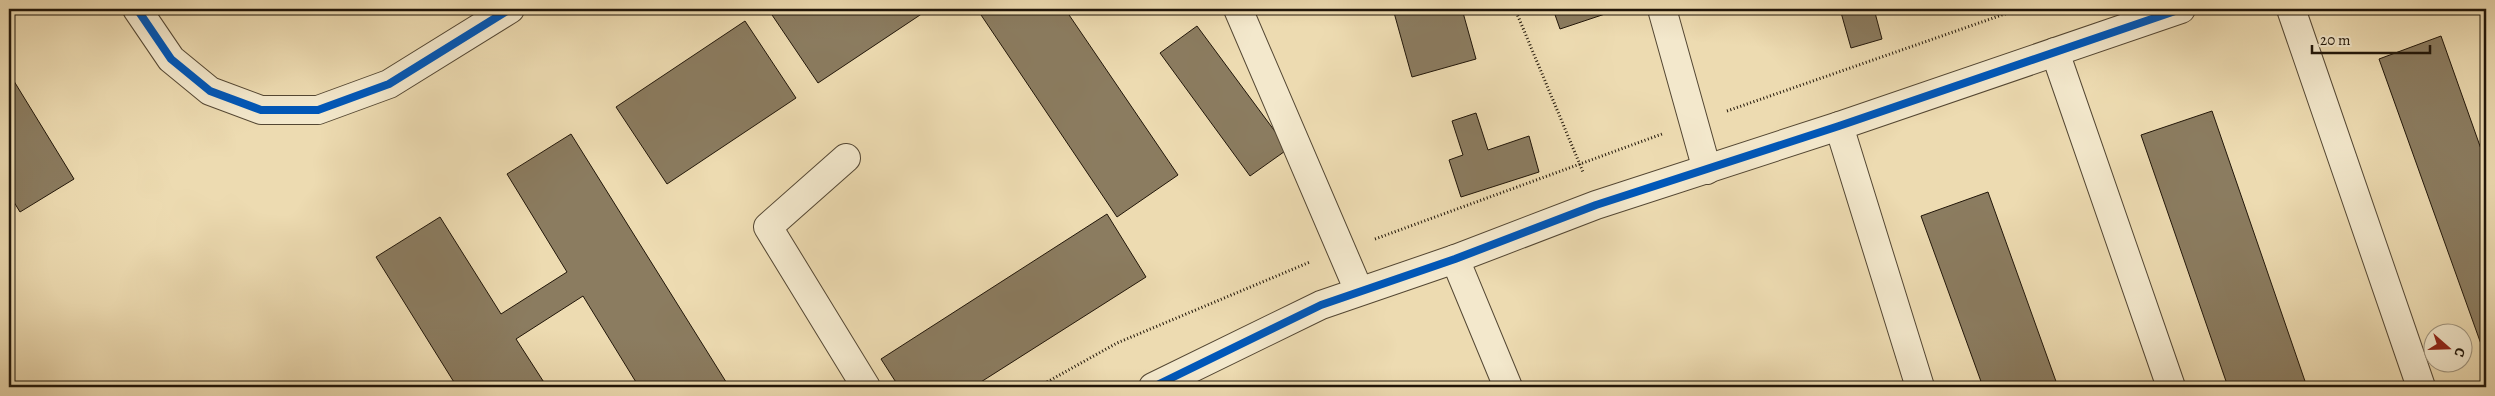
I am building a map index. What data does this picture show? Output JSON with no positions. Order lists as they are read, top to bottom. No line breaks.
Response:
{"scale_bar":"20 m","north":"right"}
